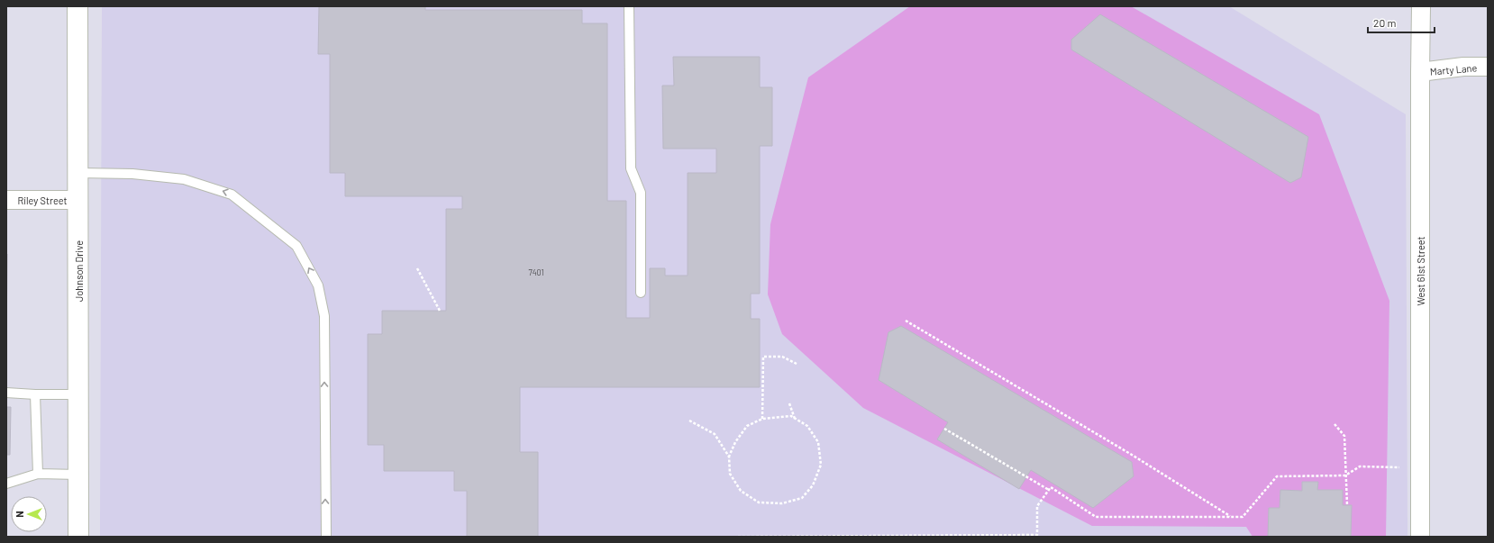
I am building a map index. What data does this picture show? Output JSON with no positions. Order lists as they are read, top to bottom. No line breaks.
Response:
{"streets":{"main road":["Johnson Drive"],"street":["Marty Lane","Riley Street","West 61st Street"]},"crossings":[["Marty Lane","West 61st Street"],["Riley Street","Johnson Drive"]],"house_numbers":["7401"],"scale_bar":"20 m","north":"left"}
